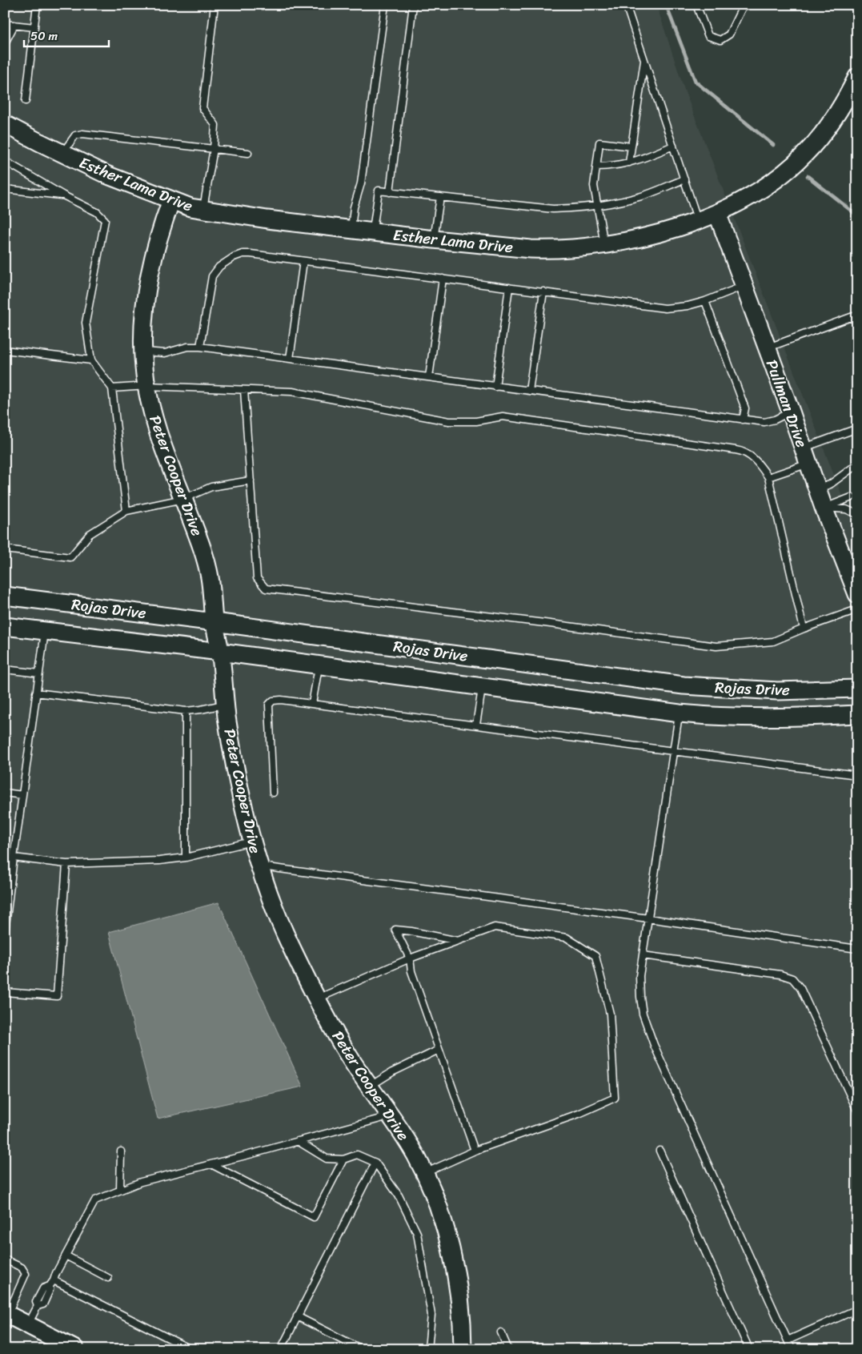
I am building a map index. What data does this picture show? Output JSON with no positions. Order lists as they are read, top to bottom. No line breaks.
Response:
{"streets":{"street":["Esther Lama Drive","Pullman Drive","Peter Cooper Drive","Rojas Drive"]},"crossings":[["Esther Lama Drive","Pullman Drive"],["Esther Lama Drive","Peter Cooper Drive"],["Peter Cooper Drive","Rojas Drive"]],"scale_bar":"50 m"}
